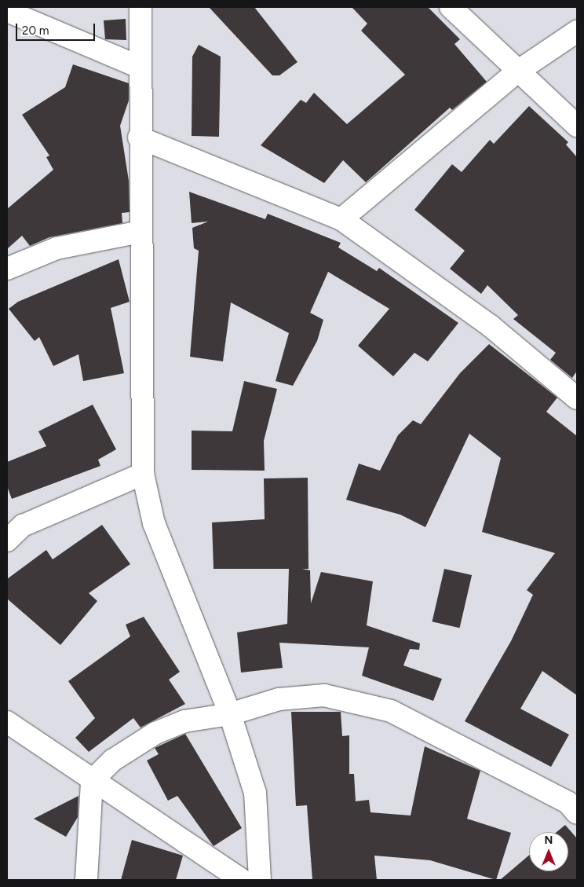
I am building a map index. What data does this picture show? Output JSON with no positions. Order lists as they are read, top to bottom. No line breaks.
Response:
{"scale_bar":"20 m","north":"top"}
